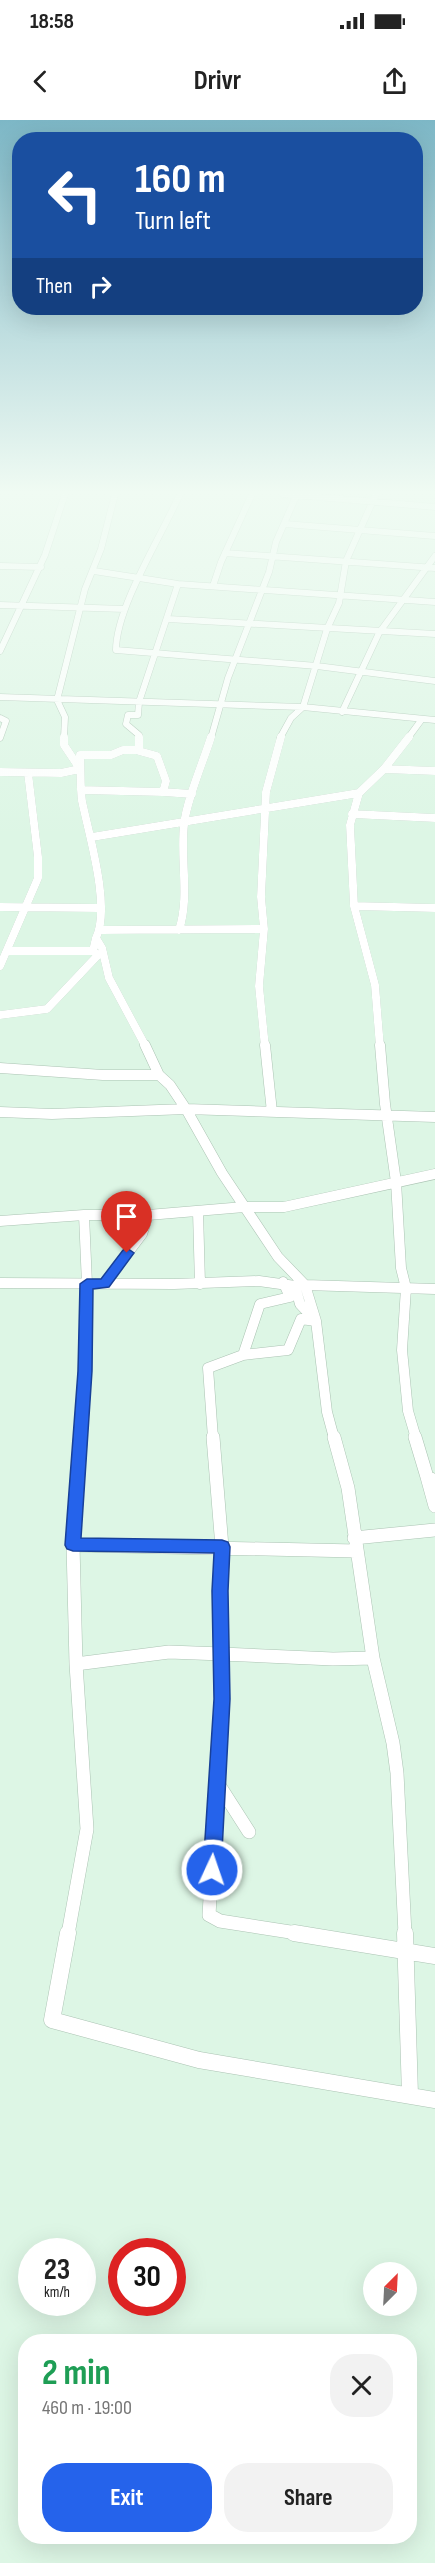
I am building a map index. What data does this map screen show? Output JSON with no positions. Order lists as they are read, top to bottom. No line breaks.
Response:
{"north":"top right","page":{"status":"18:58","header":"Drivr","turn":["160 m","Turn left"],"then":"Then","speed":"23 km/h","limit":"30","heading":["2 min","460 m · 19:00"],"buttons":["Exit","Share"]}}
